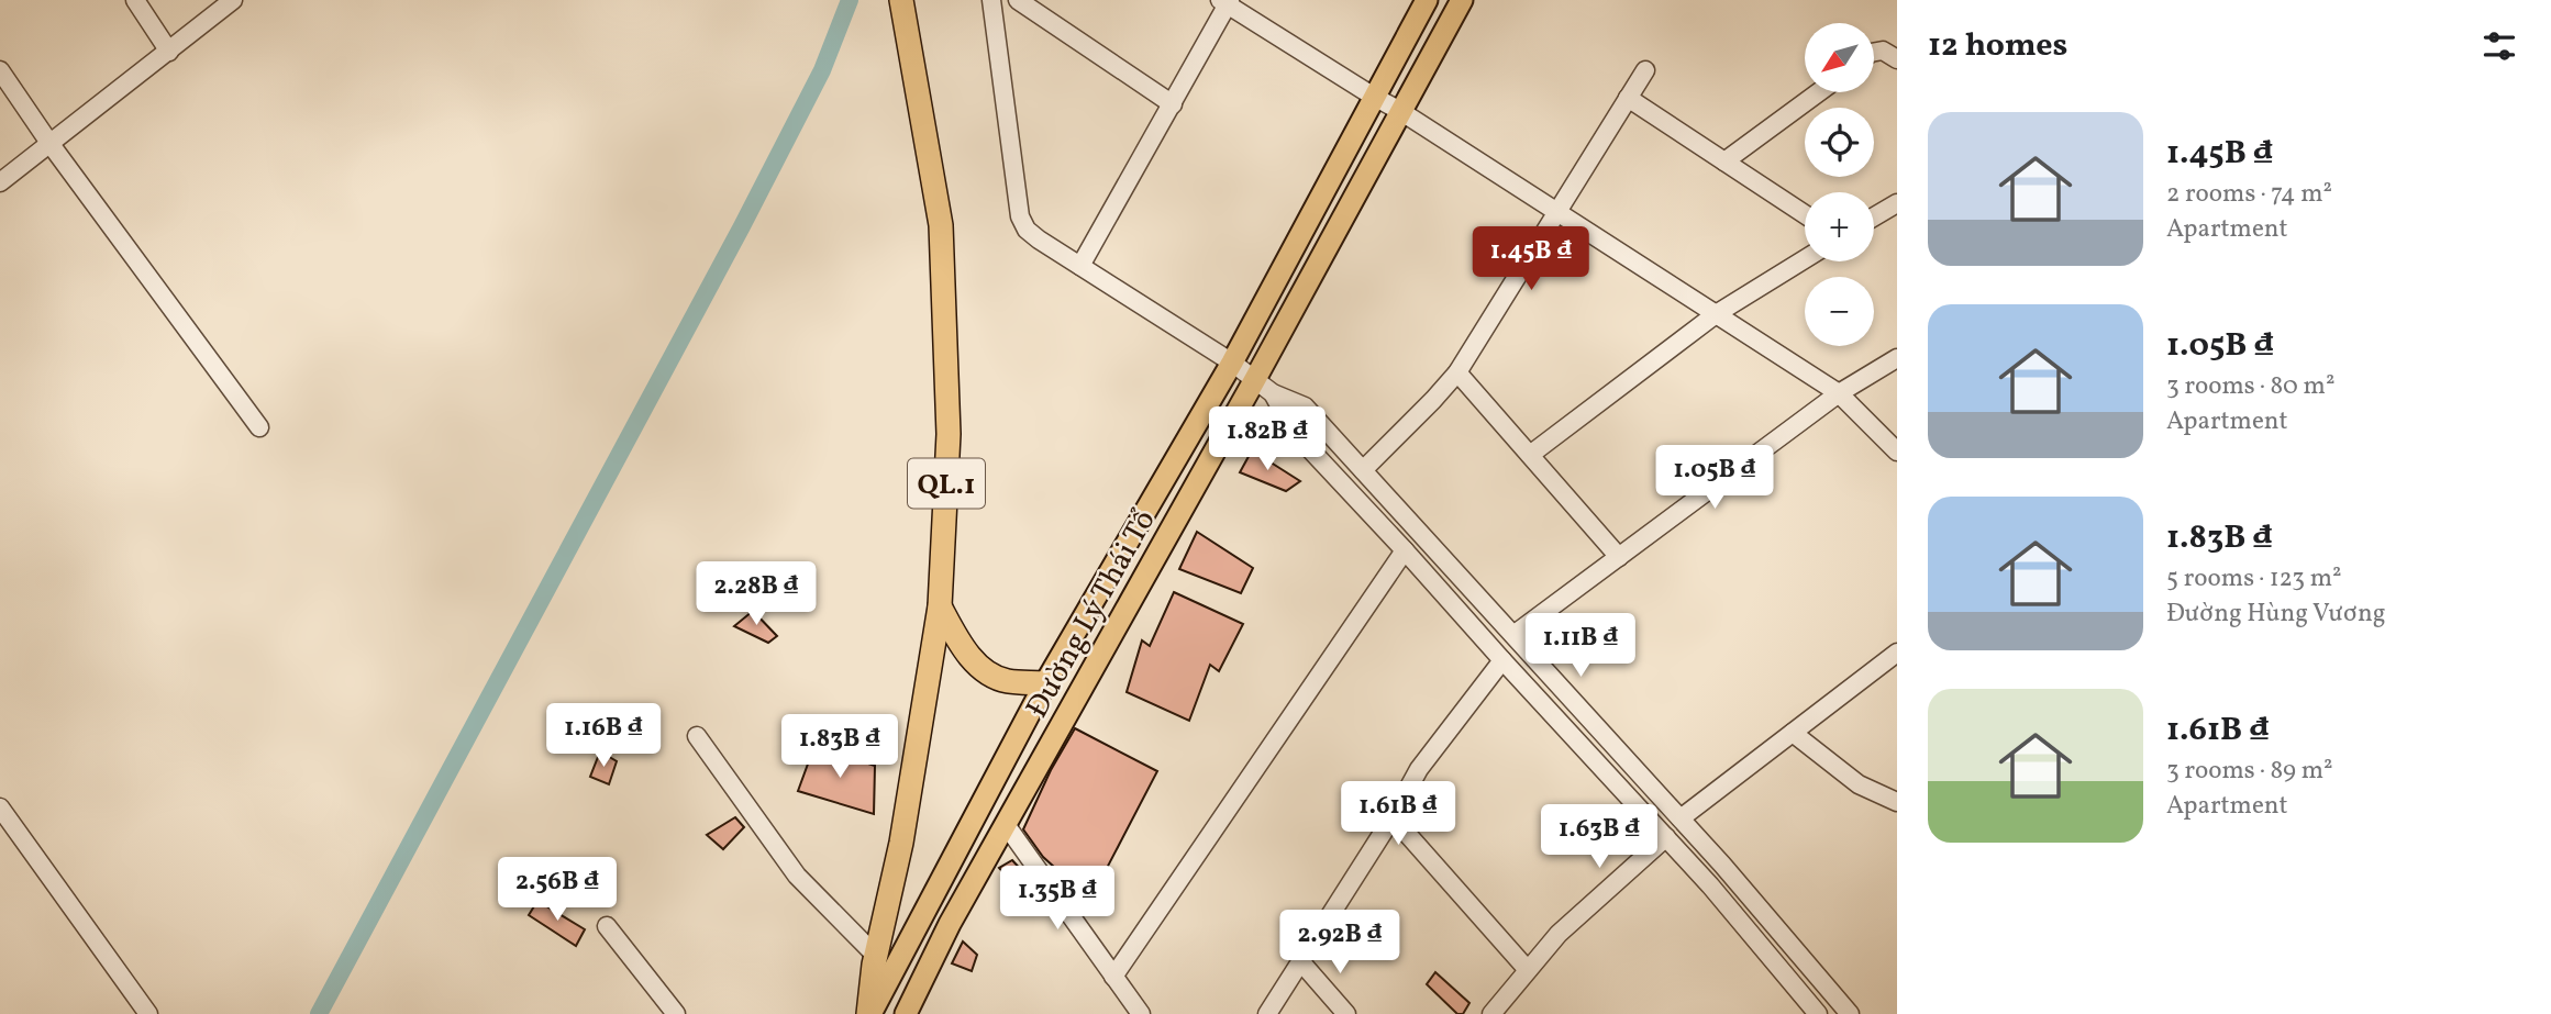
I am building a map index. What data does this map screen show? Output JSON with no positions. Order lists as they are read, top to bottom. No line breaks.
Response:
{"streets":{"highway":["QL.1"],"main road":["Đường Lý Thái Tổ"]},"crossings":[["QL.1","Đường Lý Thái Tổ"]],"north":"bottom left","page":{"heading":"12 homes","map_buttons":["+","−"],"list":[{"name":"1.45B ₫","note":"2 rooms · 74 m² · Apartment"},{"name":"1.05B ₫","note":"3 rooms · 80 m² · Apartment"},{"name":"1.83B ₫","note":"5 rooms · 123 m² · Đường Hùng Vương"},{"name":"1.61B ₫","note":"3 rooms · 89 m² · Apartment"}],"price":["1.45B ₫","1.82B ₫","1.05B ₫","2.28B ₫","1.11B ₫","1.16B ₫","1.83B ₫","1.61B ₫","1.63B ₫","2.56B ₫","1.35B ₫","2.92B ₫"]}}
